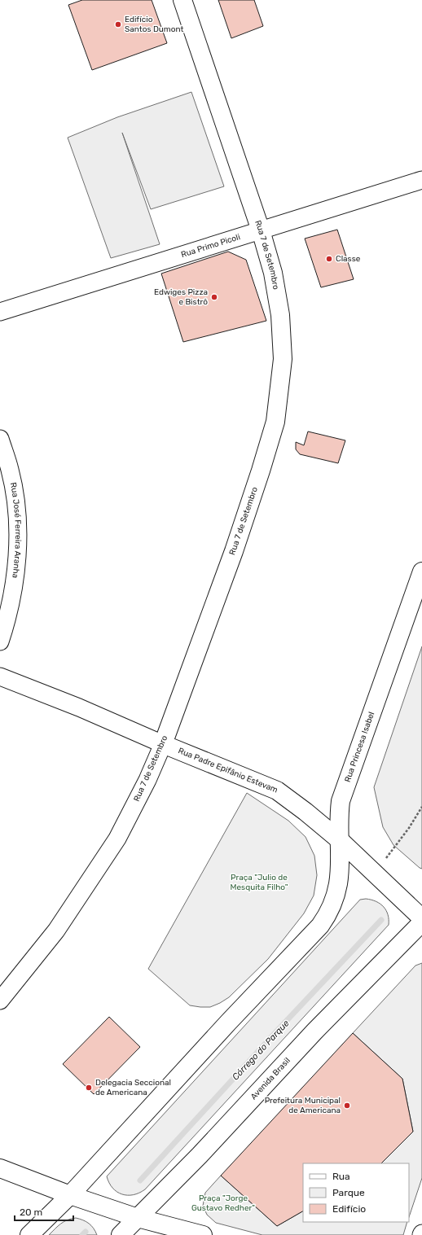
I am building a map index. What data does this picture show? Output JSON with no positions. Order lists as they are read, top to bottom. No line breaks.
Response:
{"streets":{"street":["Rua Primo Picoli","Rua 7 de Setembro","Rua José Ferreira Aranha","Rua Princesa Isabel","Rua Padre Epifânio Estevam","Avenida Brasil"]},"crossings":[["Rua Primo Picoli","Rua 7 de Setembro"],["Rua 7 de Setembro","Rua Padre Epifânio Estevam"],["Rua Princesa Isabel","Rua Padre Epifânio Estevam"]],"water":["Córrego do Parque"],"parks":["Praça \"Julio de Mesquita Filho\"","Praça \"Jorge Gustavo Redher\""],"places":["Edifício Santos Dumont","Classe","Edwiges Pizza e Bistrô","Delegacia Seccional de Americana","Prefeitura Municipal de Americana"],"legend":["Rua","Parque","Edifício"],"scale_bar":"20 m"}
